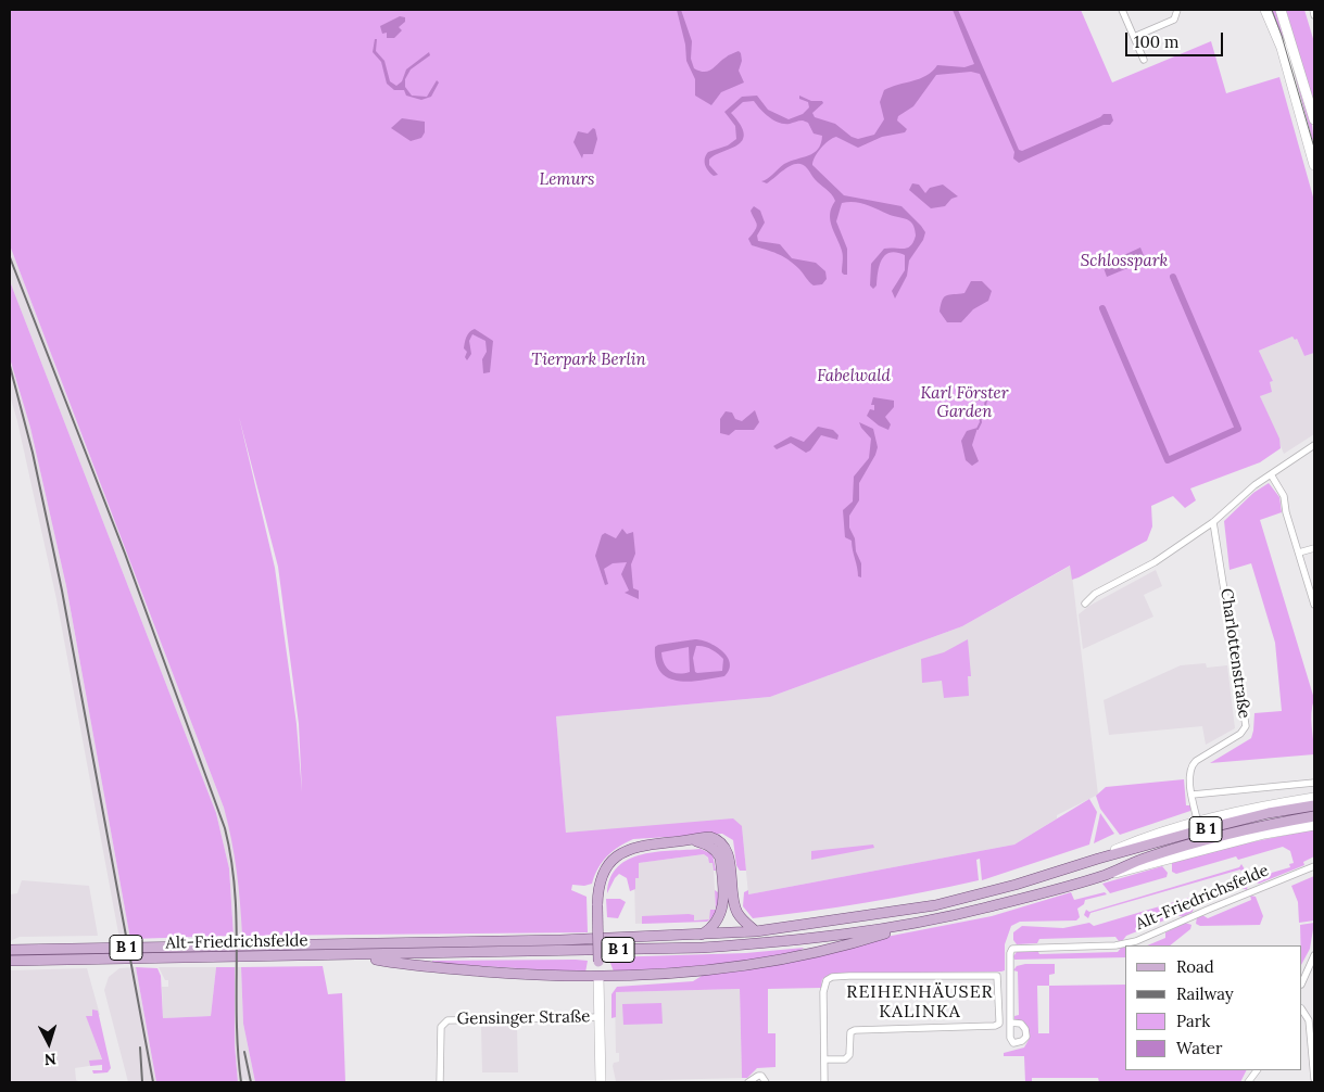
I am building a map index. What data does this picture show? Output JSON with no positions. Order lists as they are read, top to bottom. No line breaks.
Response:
{"streets":{"main road":["B 1","Alt-Friedrichsfelde","Gensinger Straße"],"street":["Charlottenstraße"]},"crossings":[["B 1","Alt-Friedrichsfelde"]],"districts":["REIHENHÄUSER KALINKA"],"parks":["Lemurs","Schlosspark","Tierpark Berlin","Fabelwald","Karl Förster Garden"],"legend":["Road","Railway","Park","Water"],"scale_bar":"100 m","north":"bottom"}
